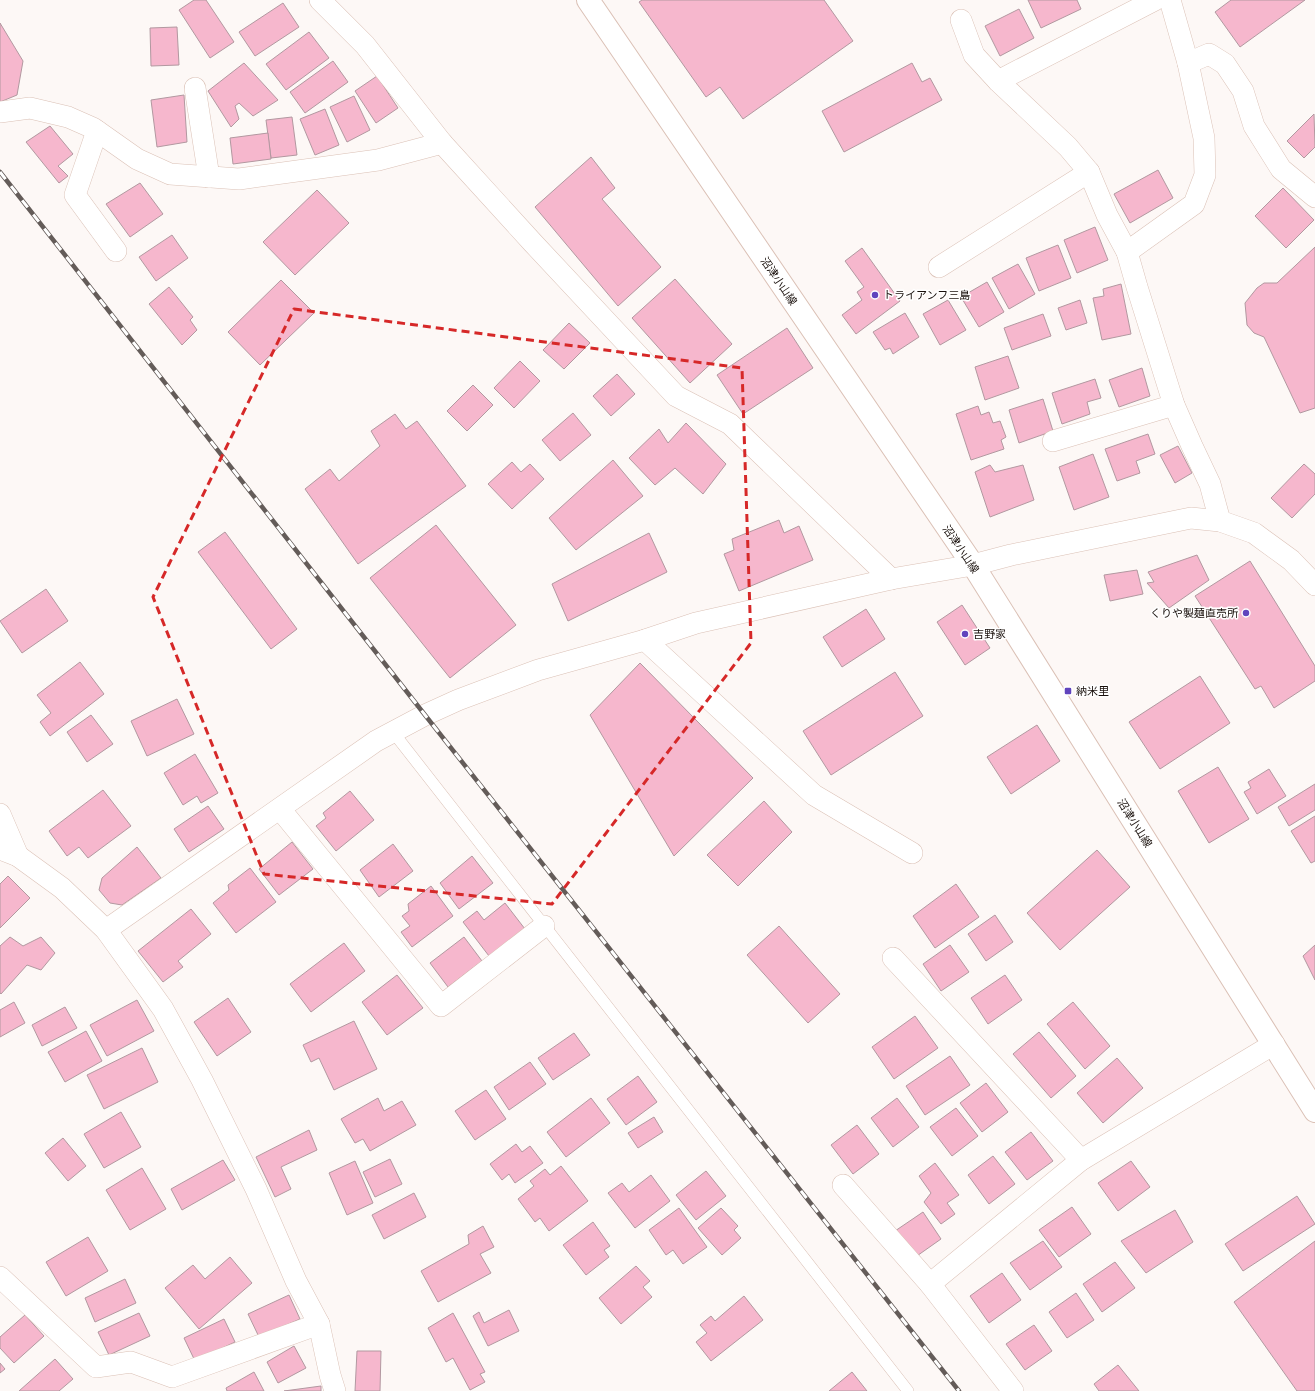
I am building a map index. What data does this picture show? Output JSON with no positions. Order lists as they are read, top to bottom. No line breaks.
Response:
{"streets":{"main road":["沼津小山線"]},"places":{"other":["トライアンフ三島","くりや製麺直売所","吉野家"],"transit":["納米里"]}}
